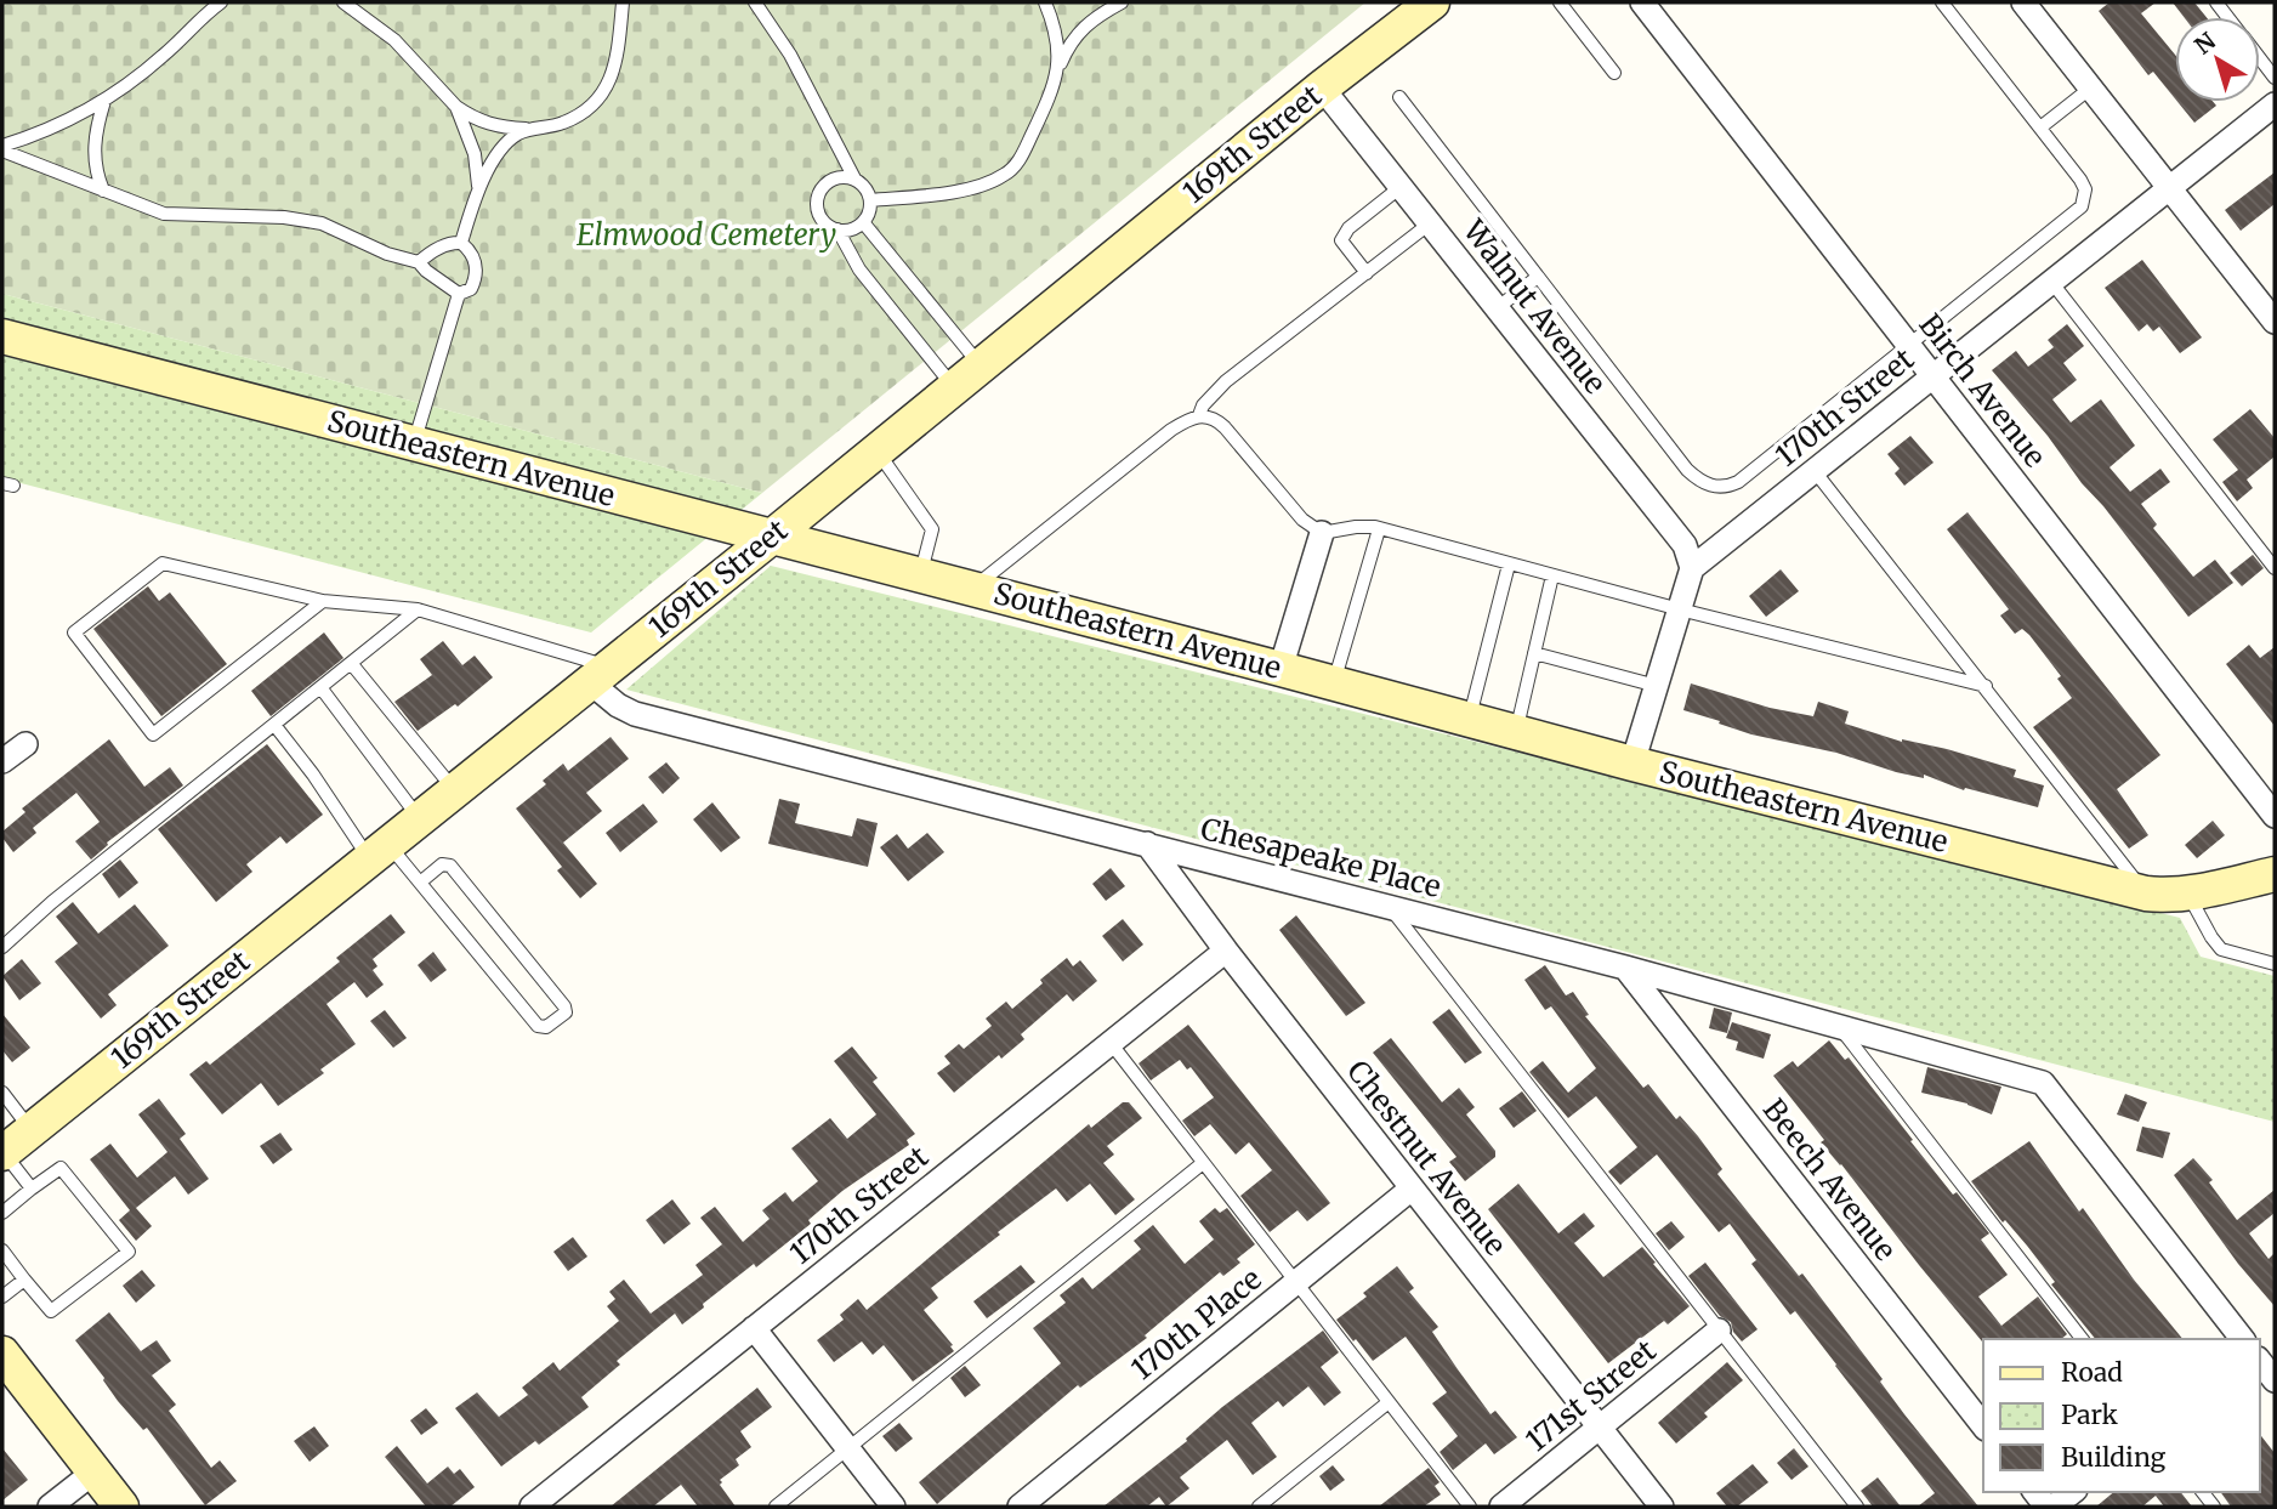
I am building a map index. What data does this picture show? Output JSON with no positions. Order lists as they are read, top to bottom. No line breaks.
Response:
{"streets":{"street":["169th Street","Walnut Avenue","Birch Avenue","170th Street","Southeastern Avenue","Chesapeake Place","Chestnut Avenue","Beech Avenue","170th Place","171st Street"]},"crossings":[["169th Street","Walnut Avenue"],["169th Street","Southeastern Avenue"],["169th Street","Chesapeake Place"],["Walnut Avenue","170th Street"],["Birch Avenue","170th Street"],["170th Street","Chestnut Avenue"],["Chesapeake Place","Chestnut Avenue"],["Chesapeake Place","Beech Avenue"],["Chestnut Avenue","170th Place"],["Chestnut Avenue","171st Street"]],"parks":["Elmwood Cemetery"],"legend":["Road","Park","Building"],"north":"top left"}
